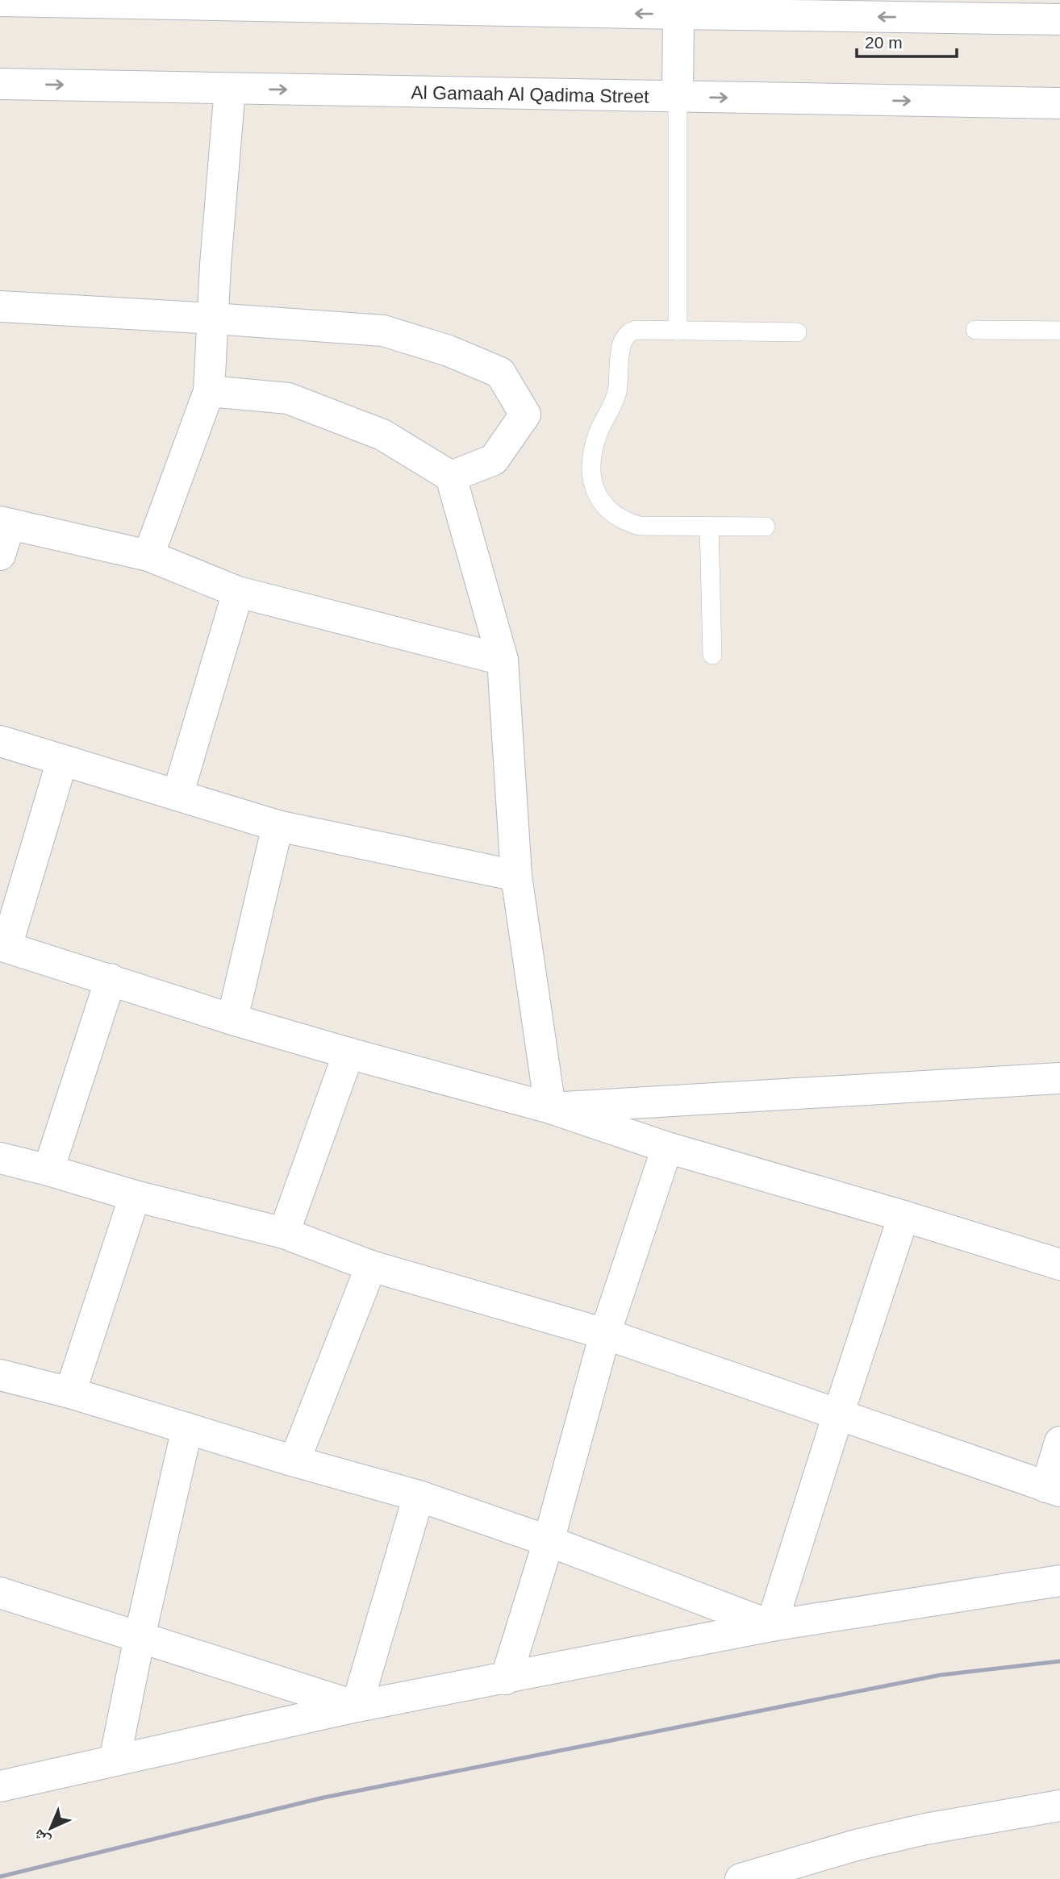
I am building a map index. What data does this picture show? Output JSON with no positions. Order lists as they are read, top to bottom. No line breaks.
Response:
{"streets":{"street":["Al Gamaah Al Qadima Street"]},"scale_bar":"20 m","north":"bottom left"}
